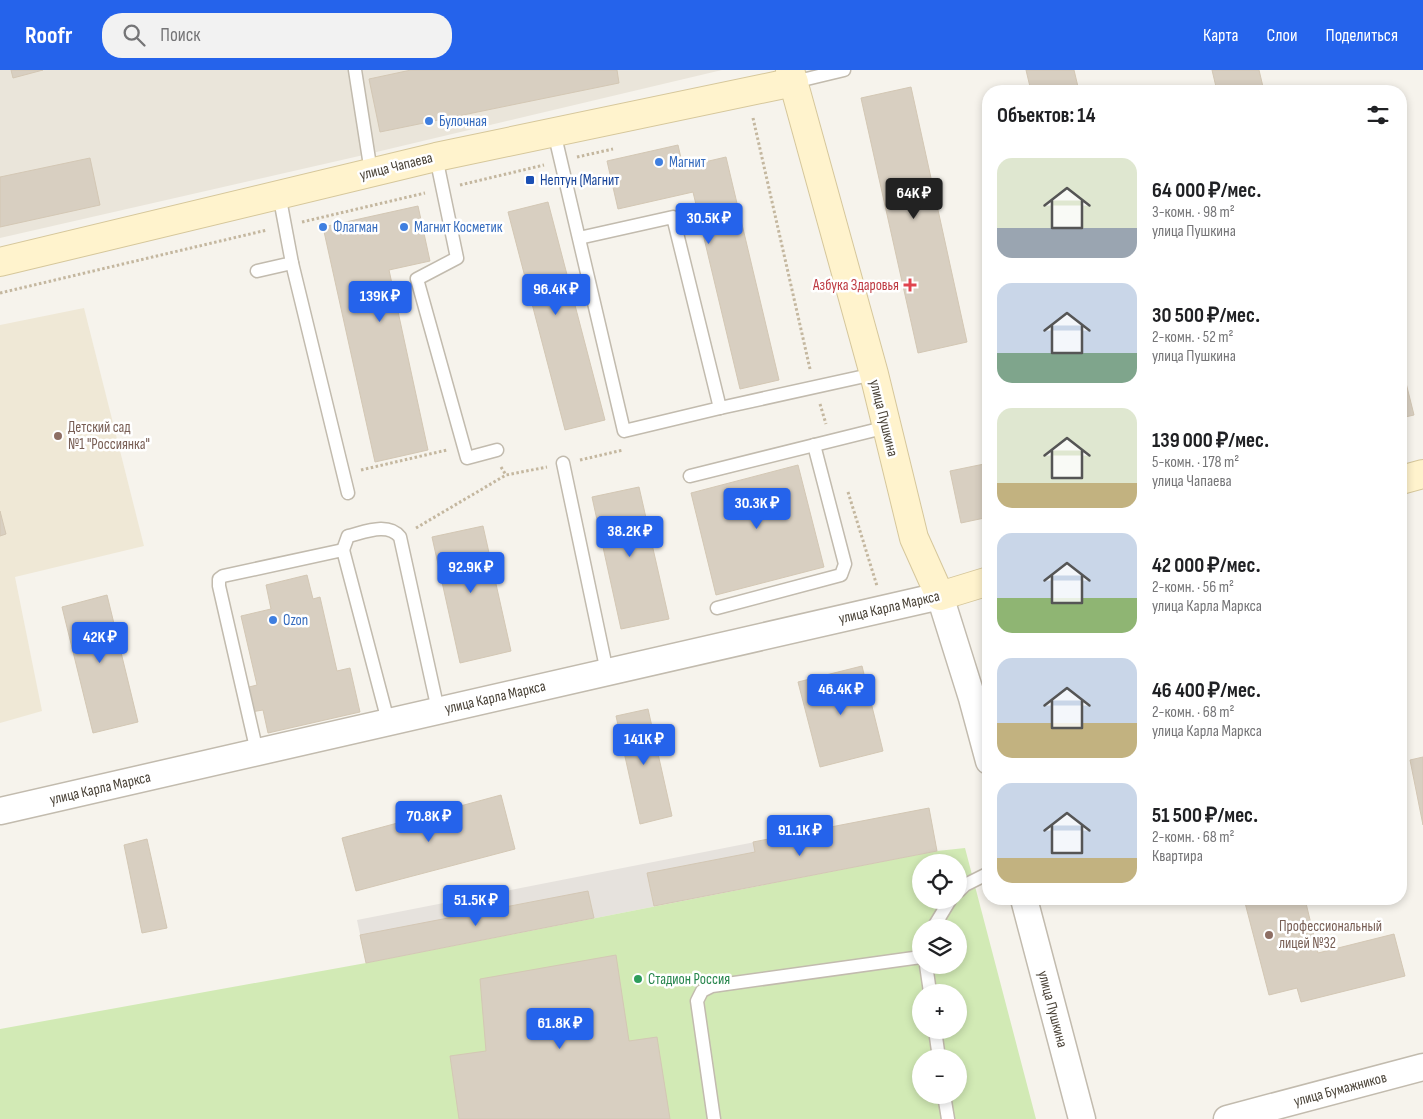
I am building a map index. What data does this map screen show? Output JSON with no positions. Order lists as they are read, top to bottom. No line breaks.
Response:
{"streets":{"street":["улица Чапаева","улица Пушкина","улица Карла Маркса","улица Бумажников"]},"crossings":[["улица Чапаева","улица Пушкина"],["улица Пушкина","улица Карла Маркса"]],"places":{"other":["Булочная","Магнит","Флагман","Магнит Косметик","Детский сад №1 \"Россиянка\"","Ozon","Профессиональный лицей №32","Стадион Россия"],"transit":["Нептун (Магнит"],"health":["Азбука Здаровья"]},"page":{"header":"Roofr","search":"Поиск","nav":["Карта","Слои","Поделиться"],"heading":"Объектов: 14","list":[{"name":"64 000 ₽/мес.","note":"3-комн. · 98 m² · улица Пушкина"},{"name":"30 500 ₽/мес.","note":"2-комн. · 52 m² · улица Пушкина"},{"name":"139 000 ₽/мес.","note":"5-комн. · 178 m² · улица Чапаева"},{"name":"42 000 ₽/мес.","note":"2-комн. · 56 m² · улица Карла Маркса"},{"name":"46 400 ₽/мес.","note":"2-комн. · 68 m² · улица Карла Маркса"},{"name":"51 500 ₽/мес.","note":"2-комн. · 68 m² · Квартира"}],"price":["64K ₽","30.5K ₽","96.4K ₽","139K ₽","30.3K ₽","38.2K ₽","92.9K ₽","42K ₽","46.4K ₽","141K ₽","70.8K ₽","91.1K ₽","51.5K ₽","61.8K ₽"],"map_buttons":["+","−"]}}
